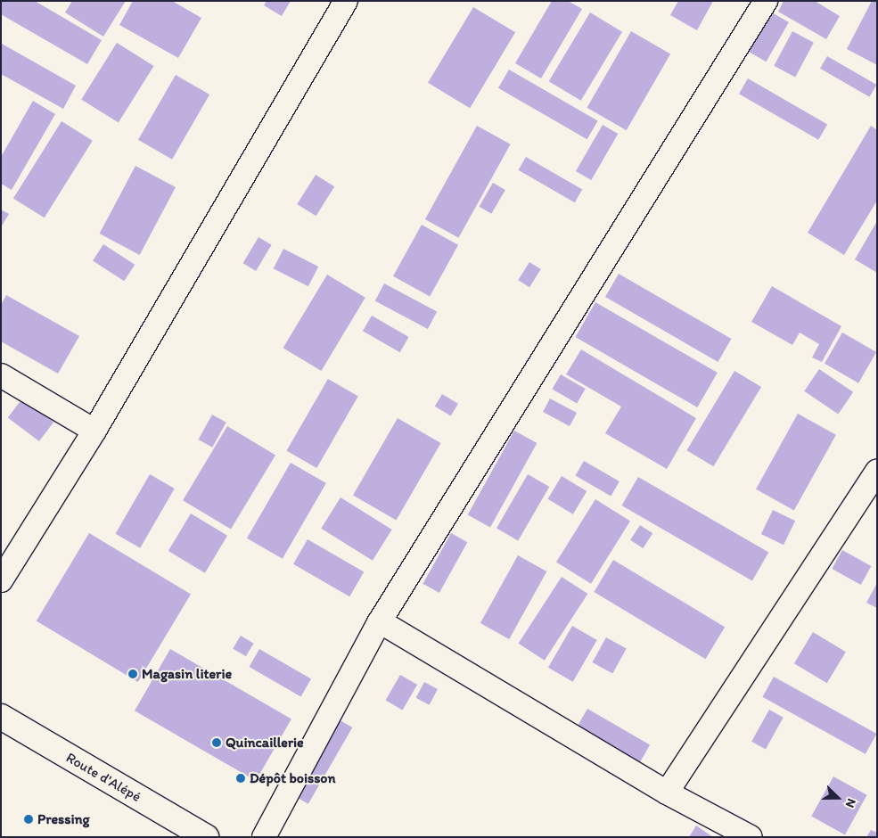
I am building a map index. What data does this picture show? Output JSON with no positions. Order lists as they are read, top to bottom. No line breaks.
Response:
{"streets":{"main road":["Route d'Alépé"]},"places":["Magasin literie","Quincaillerie","Dépôt boisson","Pressing"],"north":"right"}
